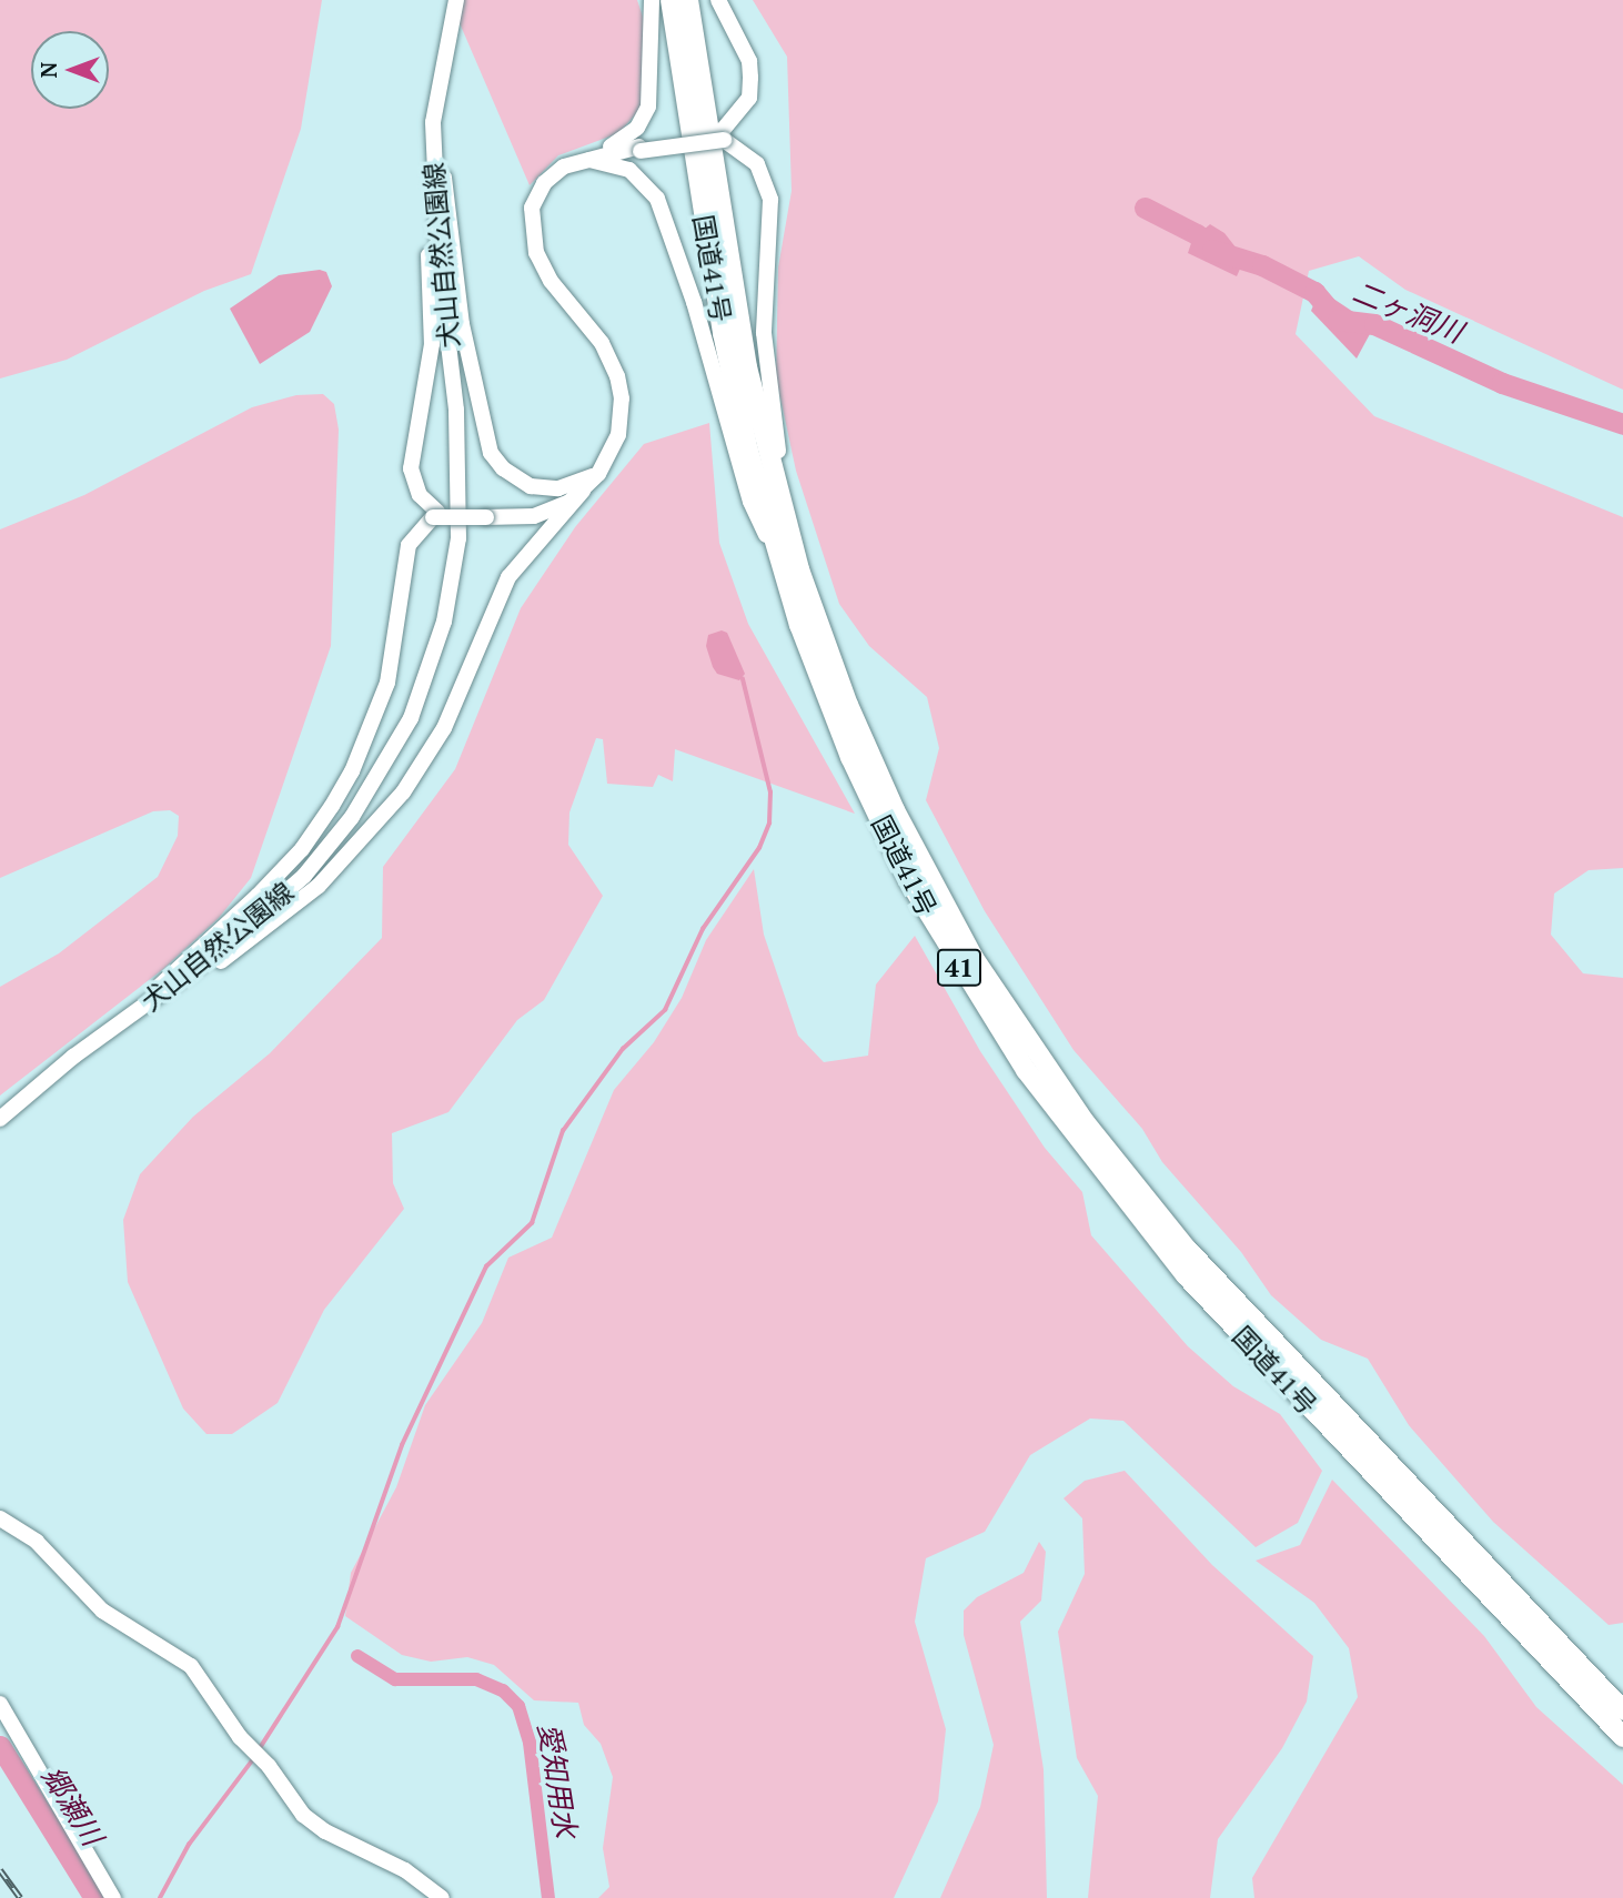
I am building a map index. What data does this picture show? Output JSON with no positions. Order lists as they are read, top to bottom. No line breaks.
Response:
{"streets":{"highway":["国道41号","41"],"main road":["犬山自然公園線"]},"water":["二ヶ洞川","愛知用水","郷瀬川"],"north":"left"}
